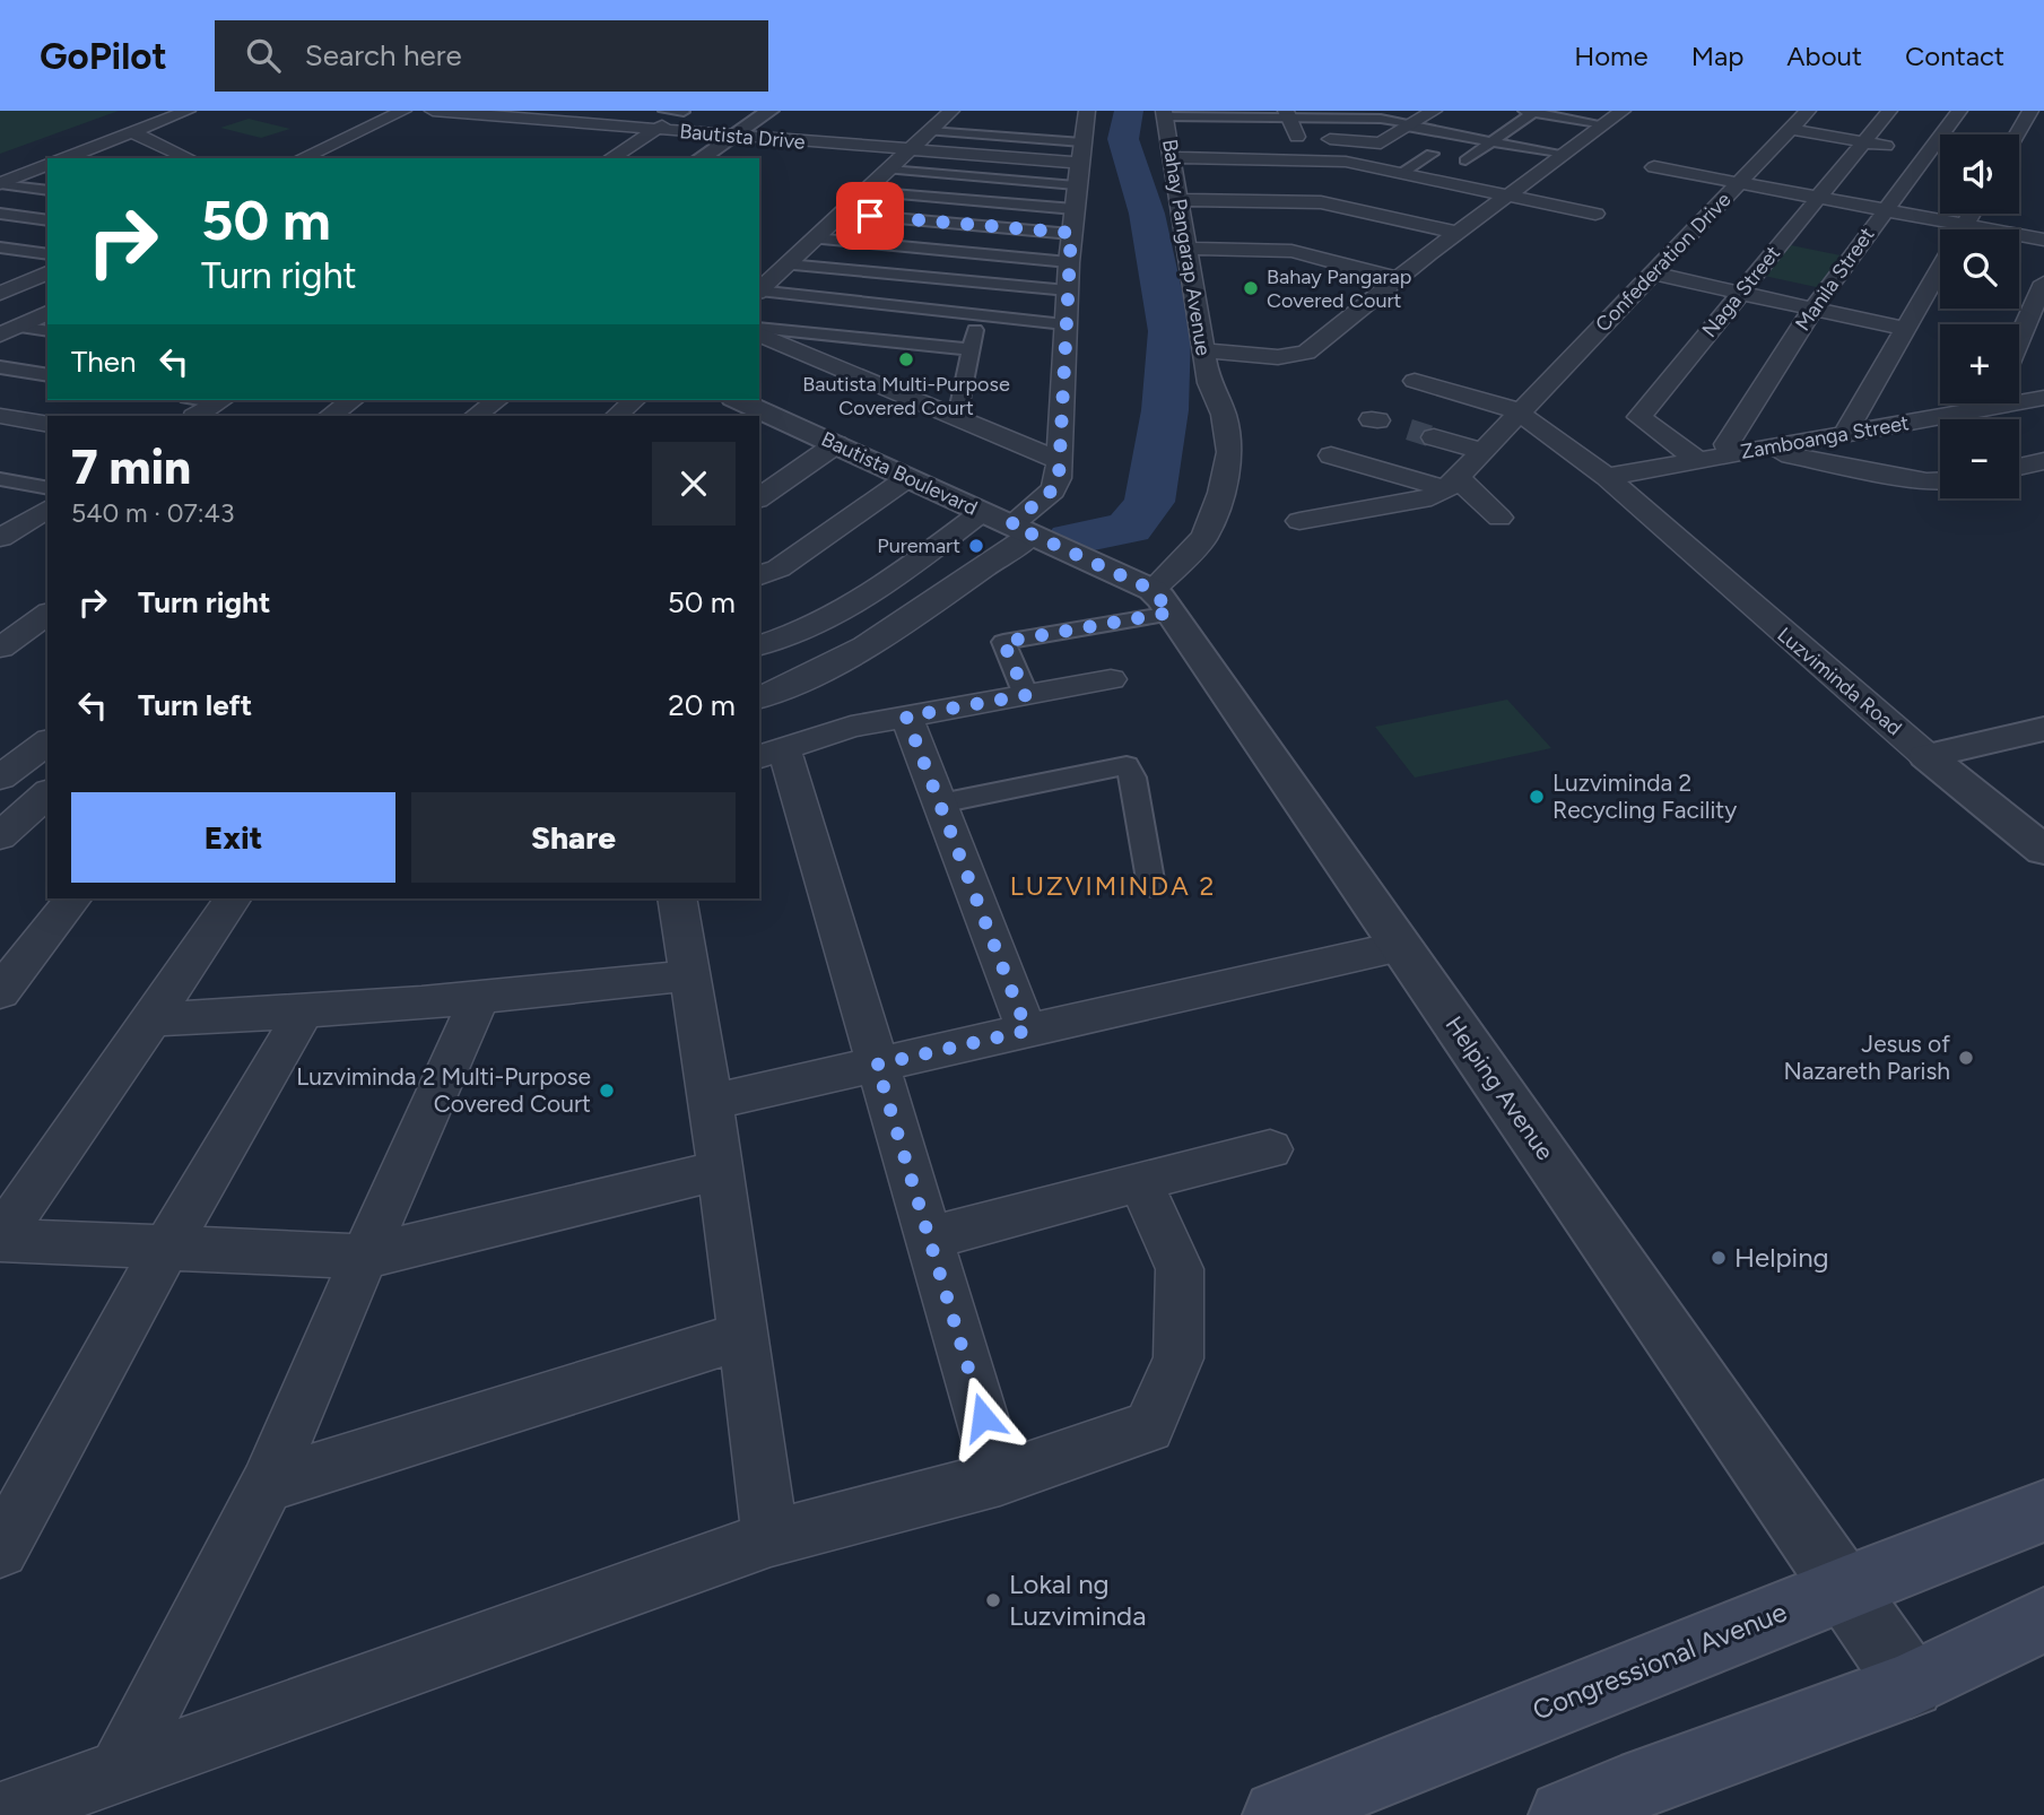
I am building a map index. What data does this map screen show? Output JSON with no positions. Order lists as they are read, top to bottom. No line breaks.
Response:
{"streets":{"main road":["Congressional Avenue"],"street":["Bautista Drive","Bahay Pangarap Avenue","Confederation Drive","Manila Street","Naga Street","Zamboanga Street","Bautista Boulevard","Luzviminda Road","Helping Avenue"]},"crossings":[["Bahay Pangarap Avenue","Bautista Boulevard"],["Bahay Pangarap Avenue","Helping Avenue"],["Manila Street","Zamboanga Street"],["Naga Street","Zamboanga Street"],["Zamboanga Street","Luzviminda Road"],["Bautista Boulevard","Helping Avenue"],["Helping Avenue","Congressional Avenue"]],"districts":["LUZVIMINDA 2"],"places":["Bahay Pangarap Covered Court","Bautista Multi-Purpose Covered Court","Puremart","Luzviminda 2 Recycling Facility","Jesus of Nazareth Parish","Luzviminda 2 Multi-Purpose Covered Court","Helping","Lokal ng Luzviminda"],"page":{"header":"GoPilot","search":"Search here","nav":["Home","Map","About","Contact"],"map_buttons":["+","−"],"turn":["50 m","Turn right"],"then":"Then","heading":["7 min","540 m · 07:43"],"list":[{"name":"Turn right","value":"50 m"},{"name":"Turn left","value":"20 m"}],"buttons":["Exit","Share"]}}
